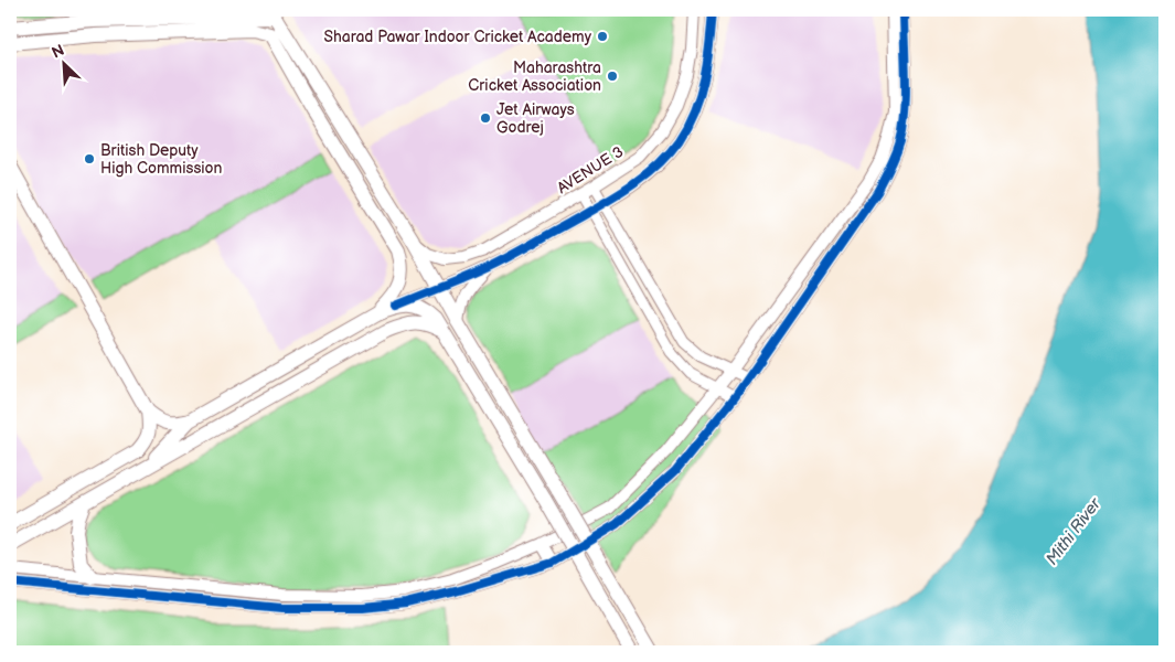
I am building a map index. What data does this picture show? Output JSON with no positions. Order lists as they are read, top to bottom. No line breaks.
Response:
{"streets":{"street":["AVENUE 3"]},"water":["Mithi River"],"places":["Sharad Pawar Indoor Cricket Academy","Maharashtra Cricket Association","Jet Airways Godrej","British Deputy High Commission"],"north":"top left"}
